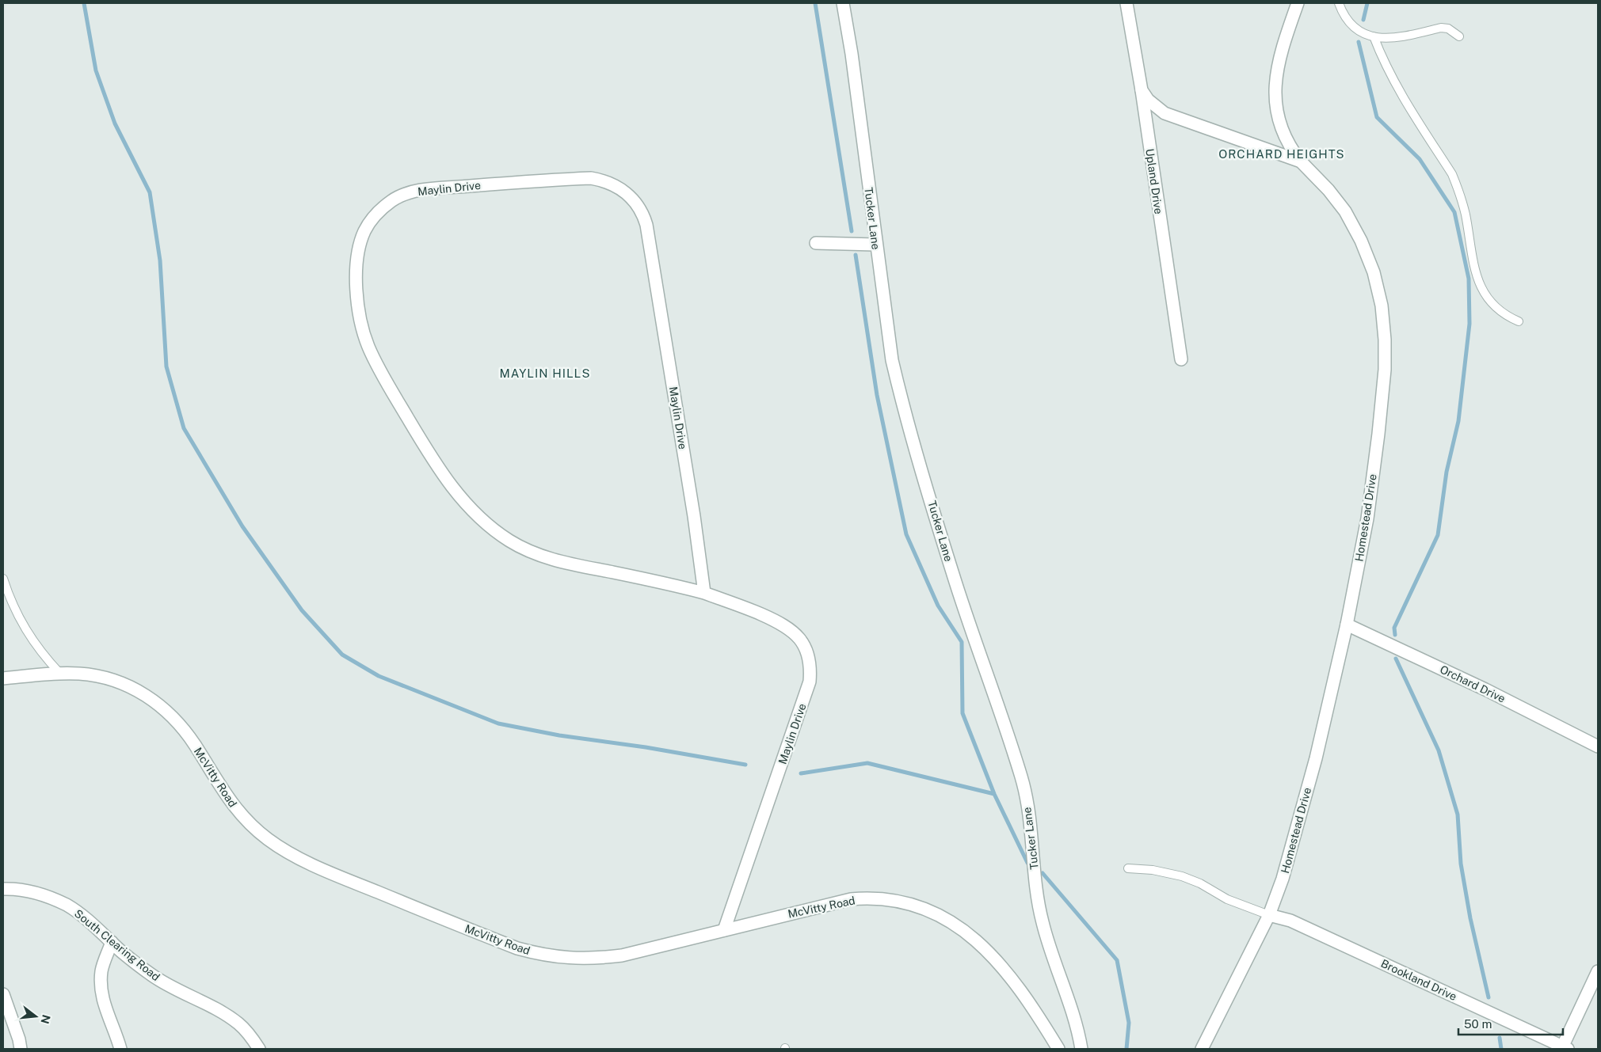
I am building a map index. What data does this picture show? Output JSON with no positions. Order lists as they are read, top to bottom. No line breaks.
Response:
{"streets":{"street":["Upland Drive","Maylin Drive","Tucker Lane","Homestead Drive","Orchard Drive","McVitty Road","South Clearing Road","Brookland Drive"]},"crossings":[["Upland Drive","Homestead Drive"],["Maylin Drive","McVitty Road"],["Homestead Drive","Orchard Drive"],["Homestead Drive","Brookland Drive"]],"districts":["ORCHARD HEIGHTS","MAYLIN HILLS"],"scale_bar":"50 m","north":"right"}
